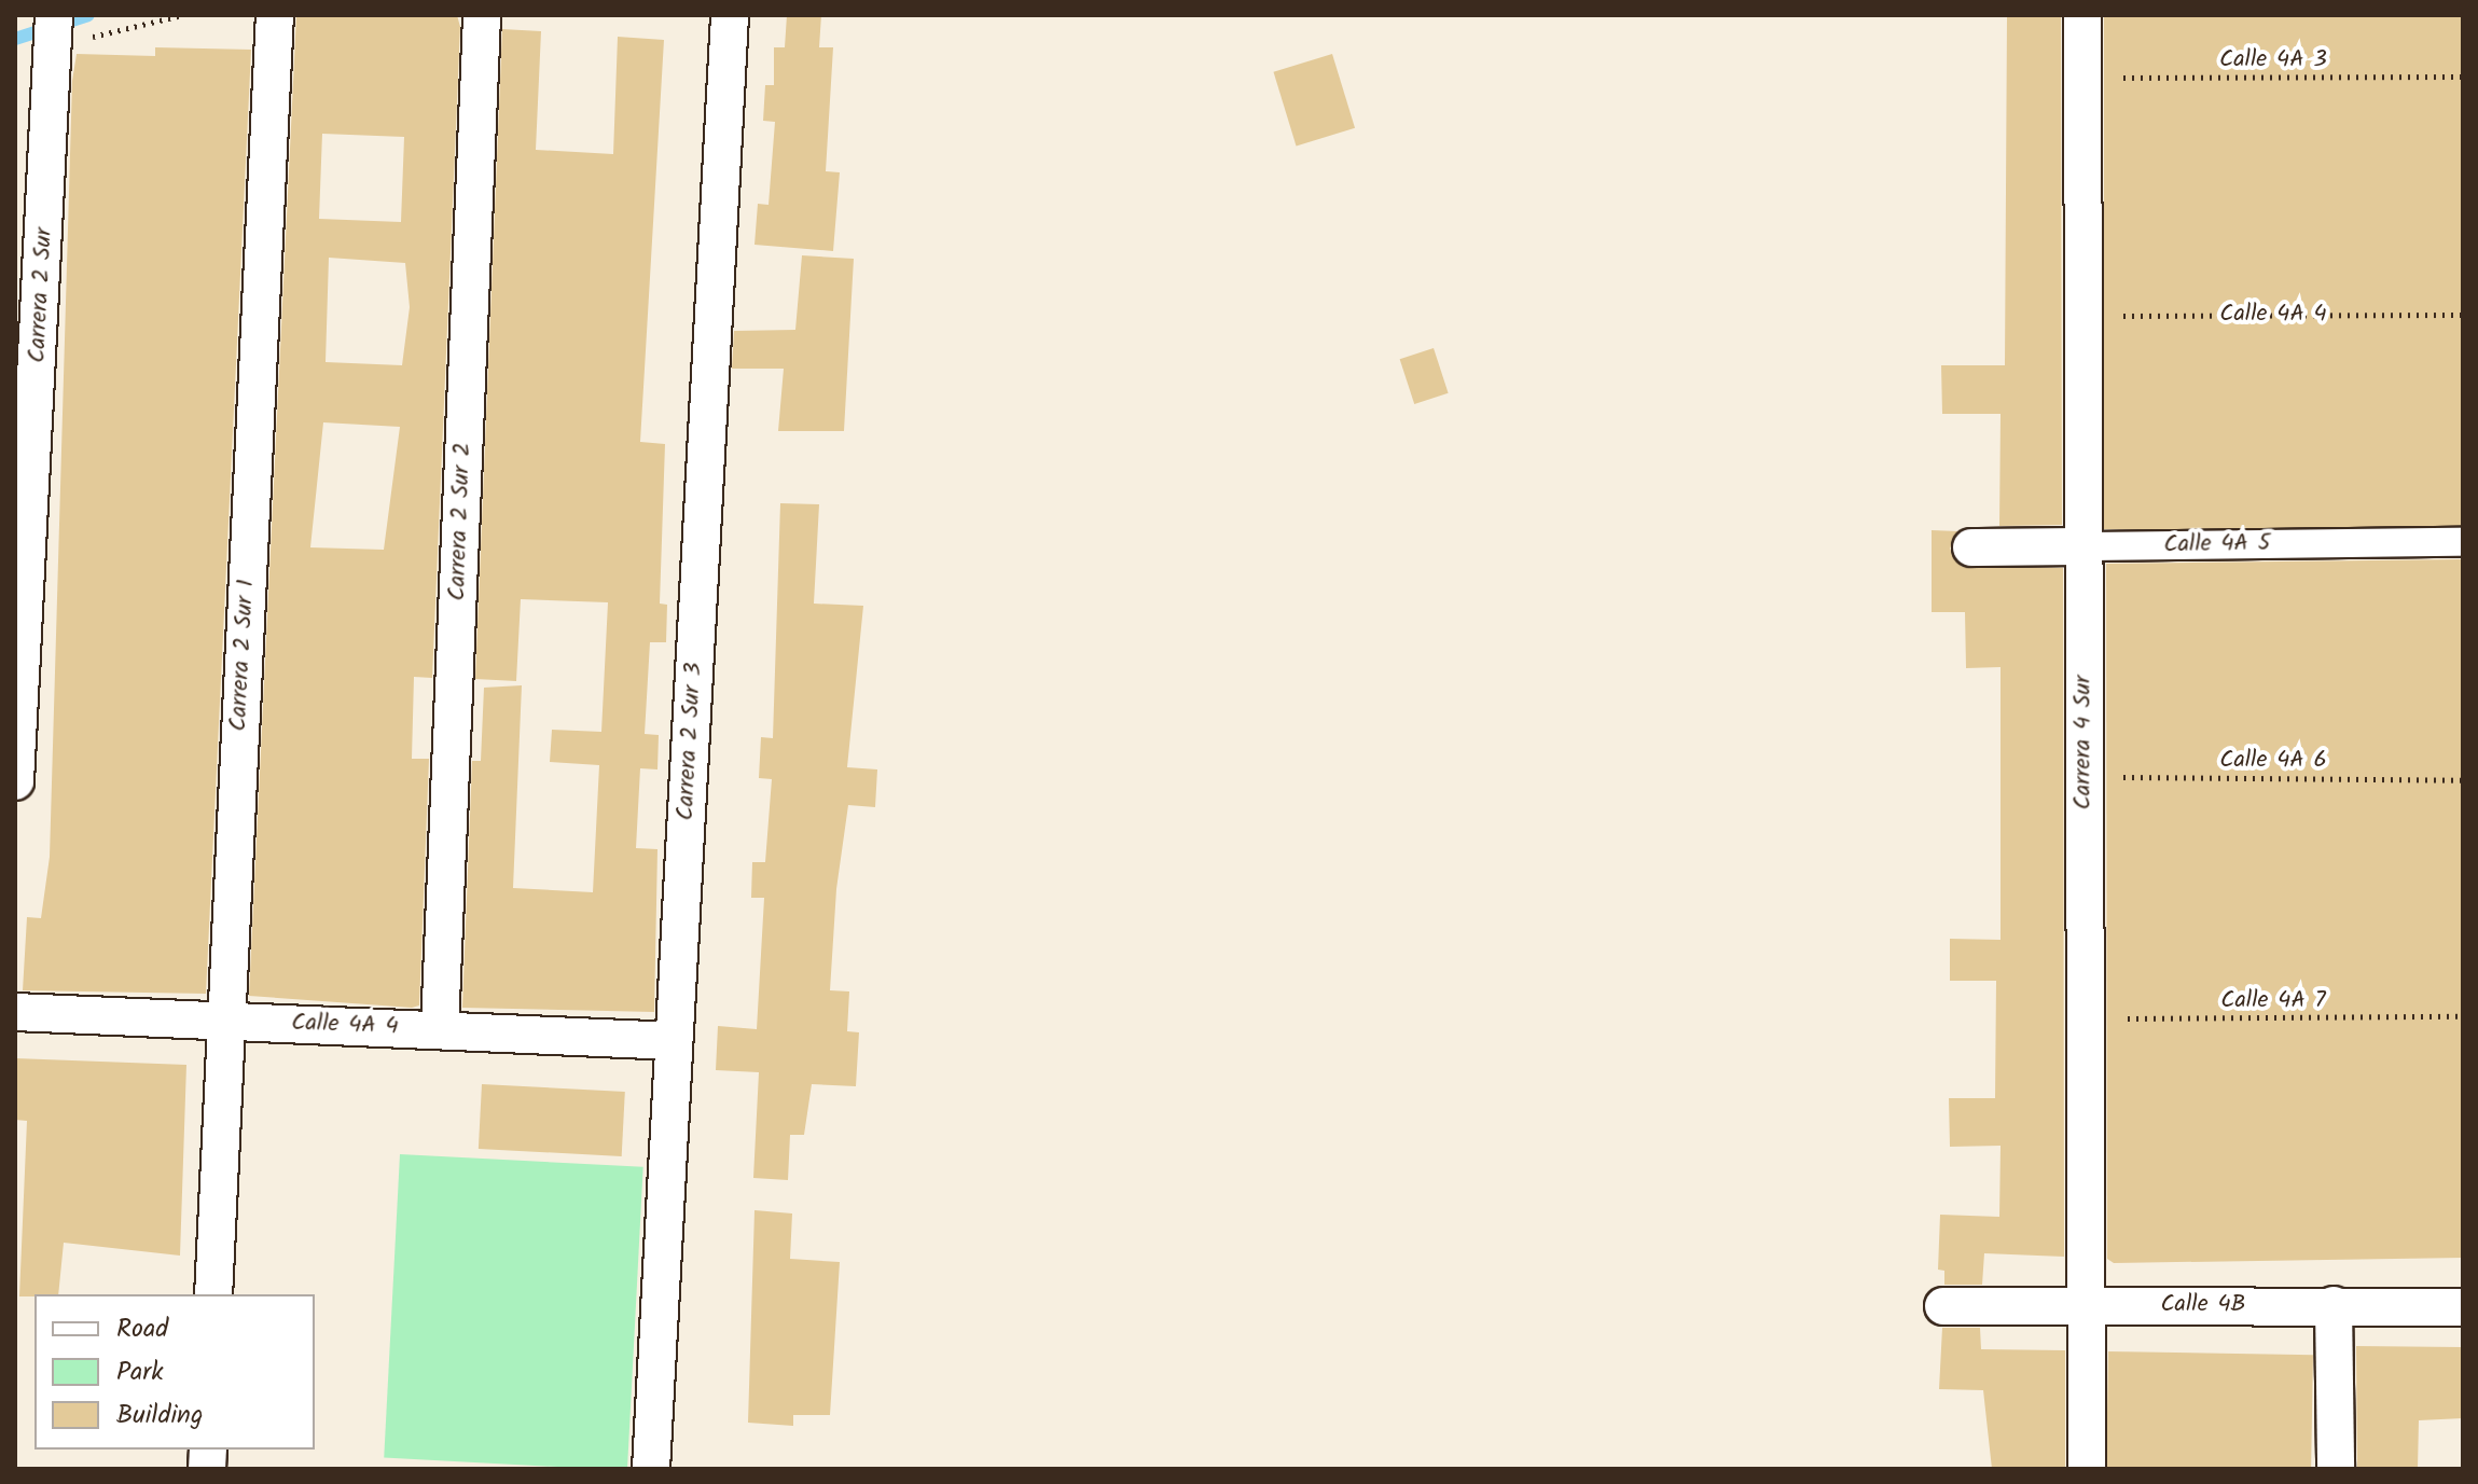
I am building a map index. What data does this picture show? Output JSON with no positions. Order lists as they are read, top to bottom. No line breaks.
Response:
{"streets":{"street":["Carrera 2 Sur","Calle 4A 4","Carrera 2 Sur 2","Calle 4A 5","Carrera 2 Sur 1","Carrera 2 Sur 3","Carrera 4 Sur","Calle 4B"],"path":["Calle 4A 3","Calle 4A 6","Calle 4A 7"]},"crossings":[["Calle 4A 3","Carrera 4 Sur"],["Calle 4A 4","Carrera 2 Sur 2"],["Calle 4A 4","Carrera 2 Sur 1"],["Calle 4A 4","Carrera 2 Sur 3"],["Calle 4A 4","Carrera 4 Sur"],["Calle 4A 5","Carrera 4 Sur"],["Carrera 4 Sur","Calle 4A 6"],["Carrera 4 Sur","Calle 4A 7"],["Carrera 4 Sur","Calle 4B"]],"legend":["Road","Park","Building"]}
